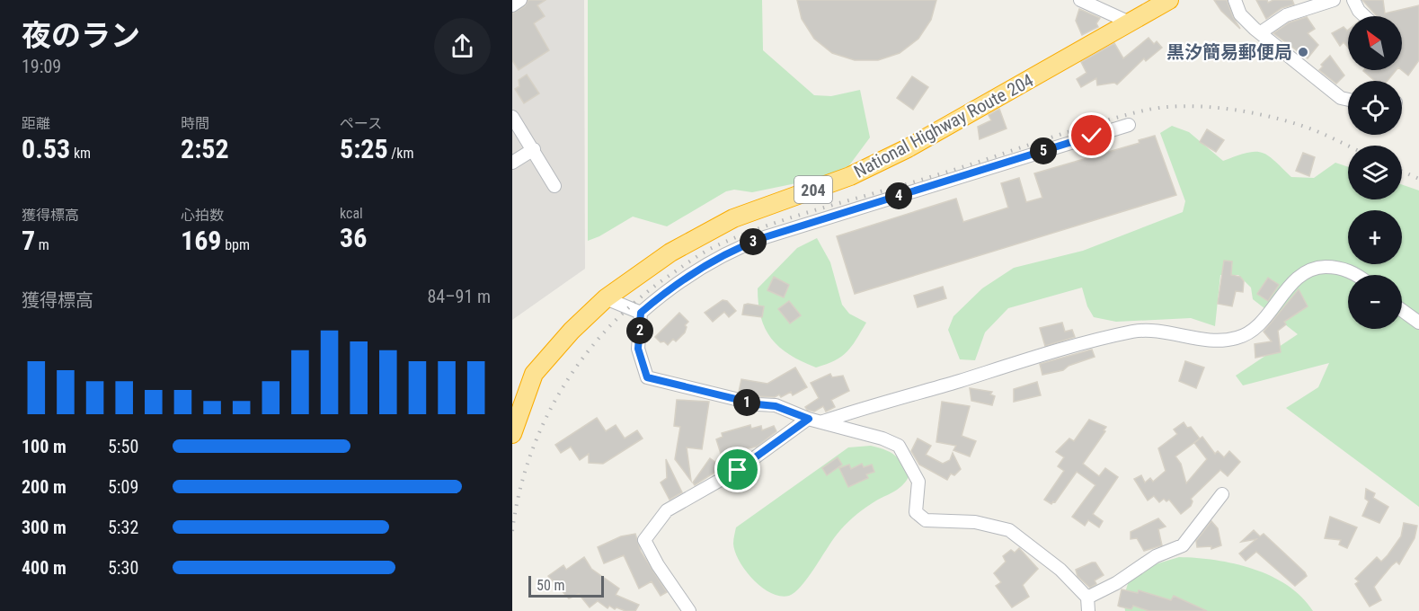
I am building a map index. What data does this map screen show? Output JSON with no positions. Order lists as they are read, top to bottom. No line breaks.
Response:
{"streets":{"highway":["National Highway Route 204","204"]},"places":["黒汐簡易郵便局"],"scale_bar":"50 m","north":"top left","page":{"heading":["夜のラン","19:09"],"map_buttons":["+","−"],"stats":[["距離","0.53 km"],["時間","2:52"],["ペース","5:25 /km"],["獲得標高","7 m"],["心拍数","169 bpm"],["kcal","36"]],"pins":["5","4","3","2","1"],"chart":["獲得標高","84–91 m"],"list":[{"name":"100 m","note":"5:50"},{"name":"200 m","note":"5:09"},{"name":"300 m","note":"5:32"},{"name":"400 m","note":"5:30"}],"scale":"50 m"}}
